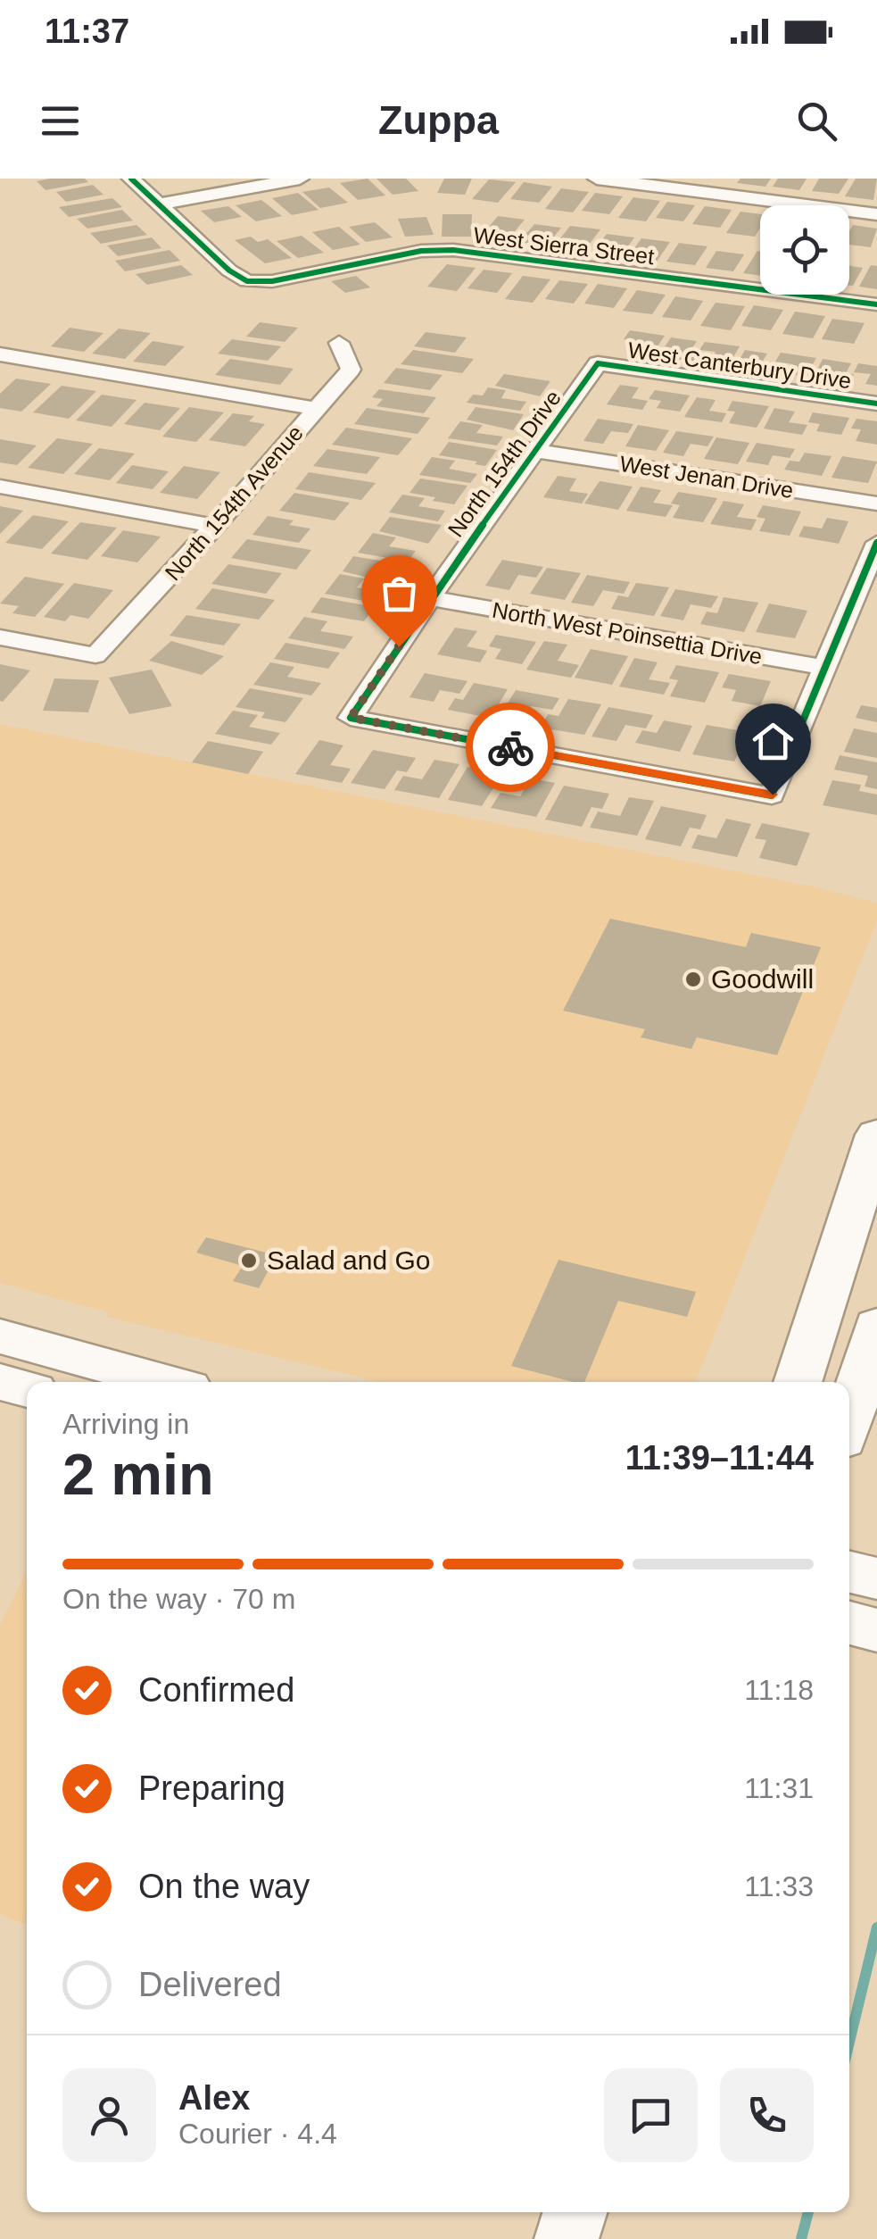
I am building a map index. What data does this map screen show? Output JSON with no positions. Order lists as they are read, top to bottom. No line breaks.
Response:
{"streets":{"street":["West Sierra Street","West Canterbury Drive","North 154th Drive","West Jenan Drive","North 154th Avenue","North West Poinsettia Drive"]},"crossings":[["West Canterbury Drive","North 154th Drive"],["North 154th Drive","West Jenan Drive"],["North 154th Drive","North West Poinsettia Drive"]],"places":["Goodwill","Salad and Go"],"page":{"status":"11:37","header":"Zuppa","heading":["2 min","Arriving in","11:39–11:44"],"panel":["Alex","Courier · 4.4"],"bar":"On the way · 70 m","list":[["Confirmed","11:18"],["Preparing","11:31"],["On the way","11:33"],"Delivered"]}}
